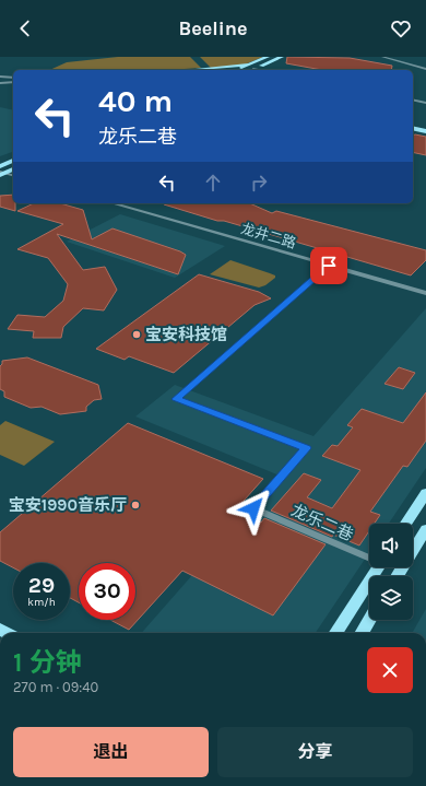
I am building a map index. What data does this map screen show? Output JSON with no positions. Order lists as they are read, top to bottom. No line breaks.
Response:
{"streets":{"street":["龙井二路","龙乐二巷"]},"crossings":[["龙井二路","龙乐二巷"]],"places":["宝安科技馆","宝安1990音乐厅"],"page":{"header":"Beeline","turn":["40 m","龙乐二巷"],"speed":"29 km/h","limit":"30","heading":["1 分钟","270 m · 09:40"],"buttons":["退出","分享"]}}
